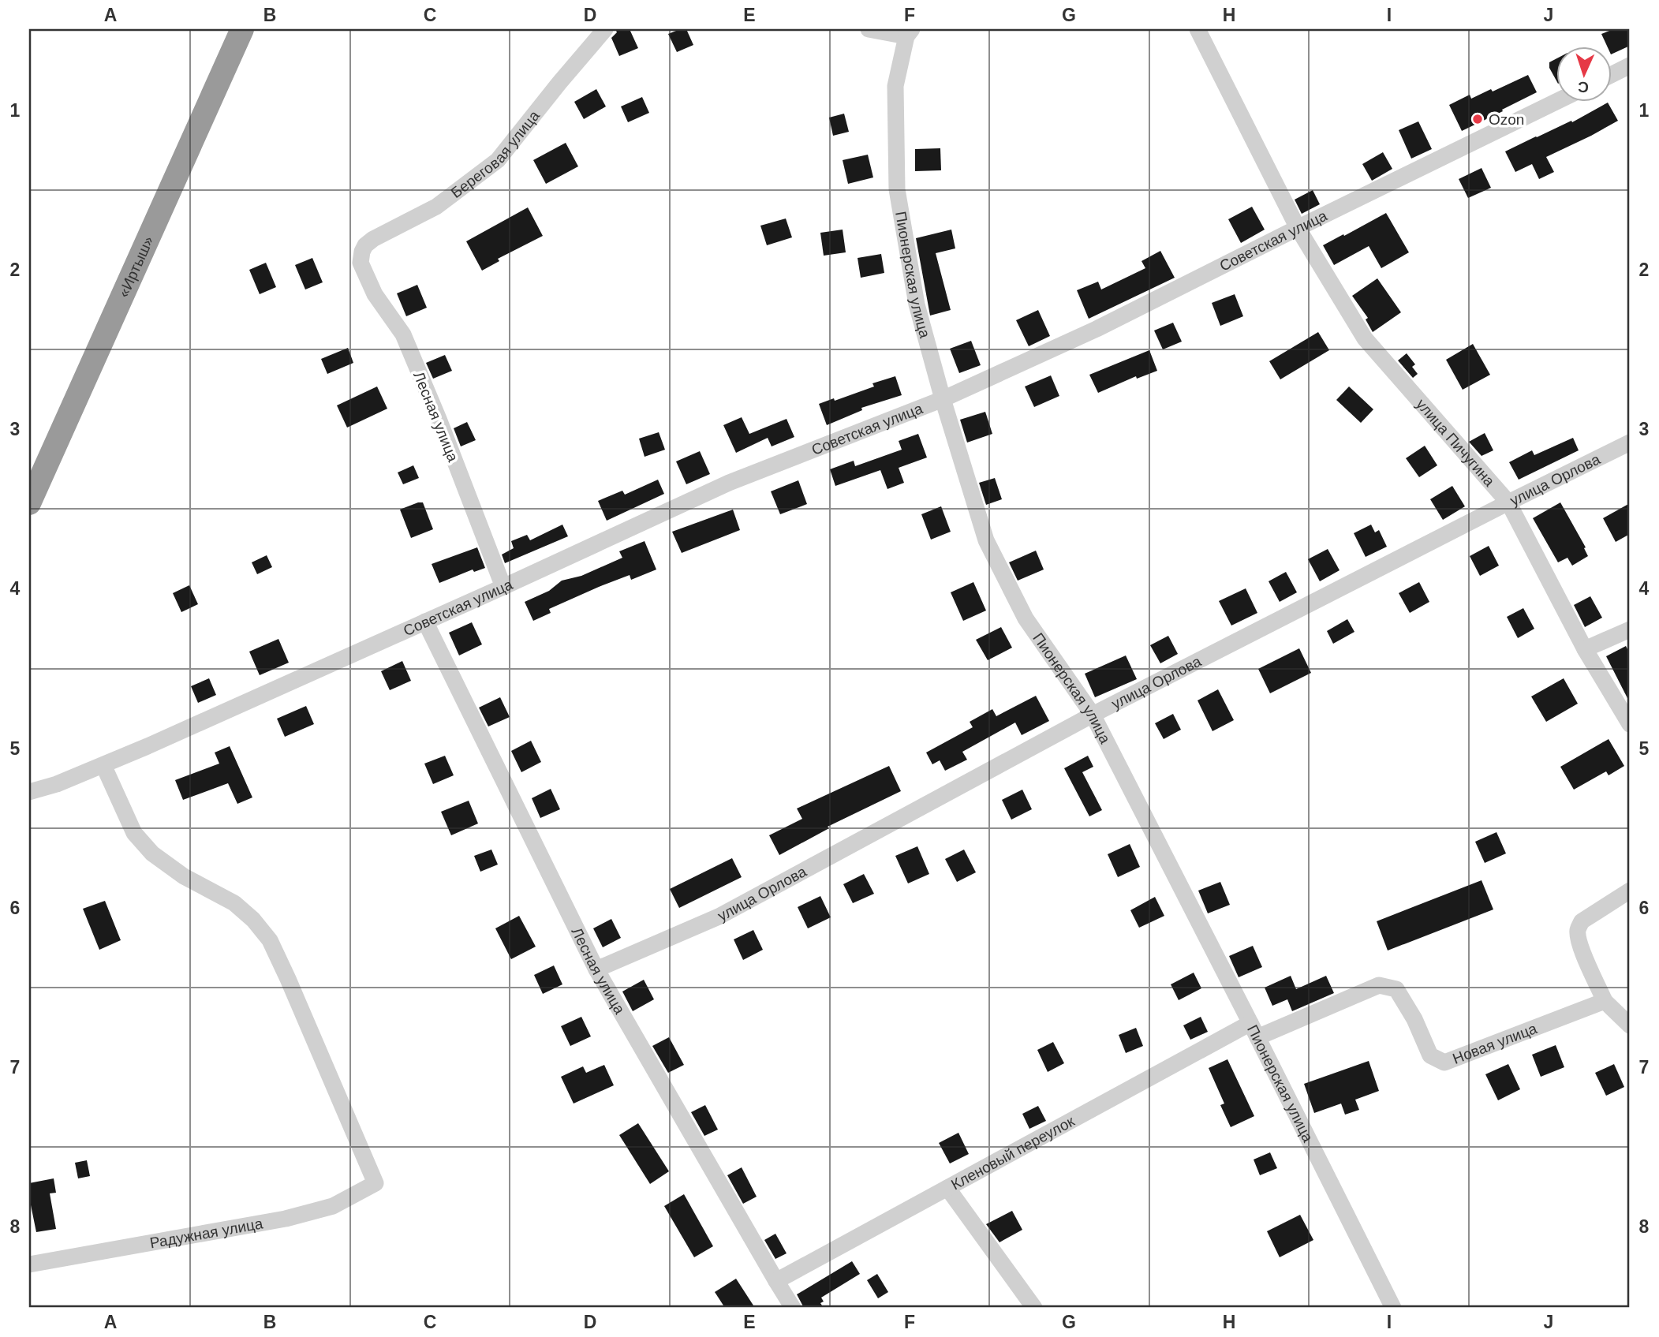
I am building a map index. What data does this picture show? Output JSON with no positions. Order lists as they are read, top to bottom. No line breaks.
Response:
{"streets":{"highway":["«Иртыш»"],"street":["Береговая улица","Советская улица","Пионерская улица","Лесная улица","улица Пичугина","улица Орлова","Новая улица","Кленовый переулок","Радужная улица"]},"crossings":[["Береговая улица","Лесная улица"],["Советская улица","Пионерская улица"],["Советская улица","Лесная улица"],["Советская улица","улица Пичугина"],["Советская улица","Радужная улица"],["Пионерская улица","улица Орлова"],["Пионерская улица","Новая улица"],["Пионерская улица","Кленовый переулок"],["Лесная улица","улица Орлова"],["Лесная улица","Кленовый переулок"],["улица Пичугина","улица Орлова"],["Новая улица","Кленовый переулок"]],"places":["Ozon"],"north":"bottom","grid":{"columns":["A","B","C","D","E","F","G","H","I","J"],"rows":["1","2","3","4","5","6","7","8"]}}
